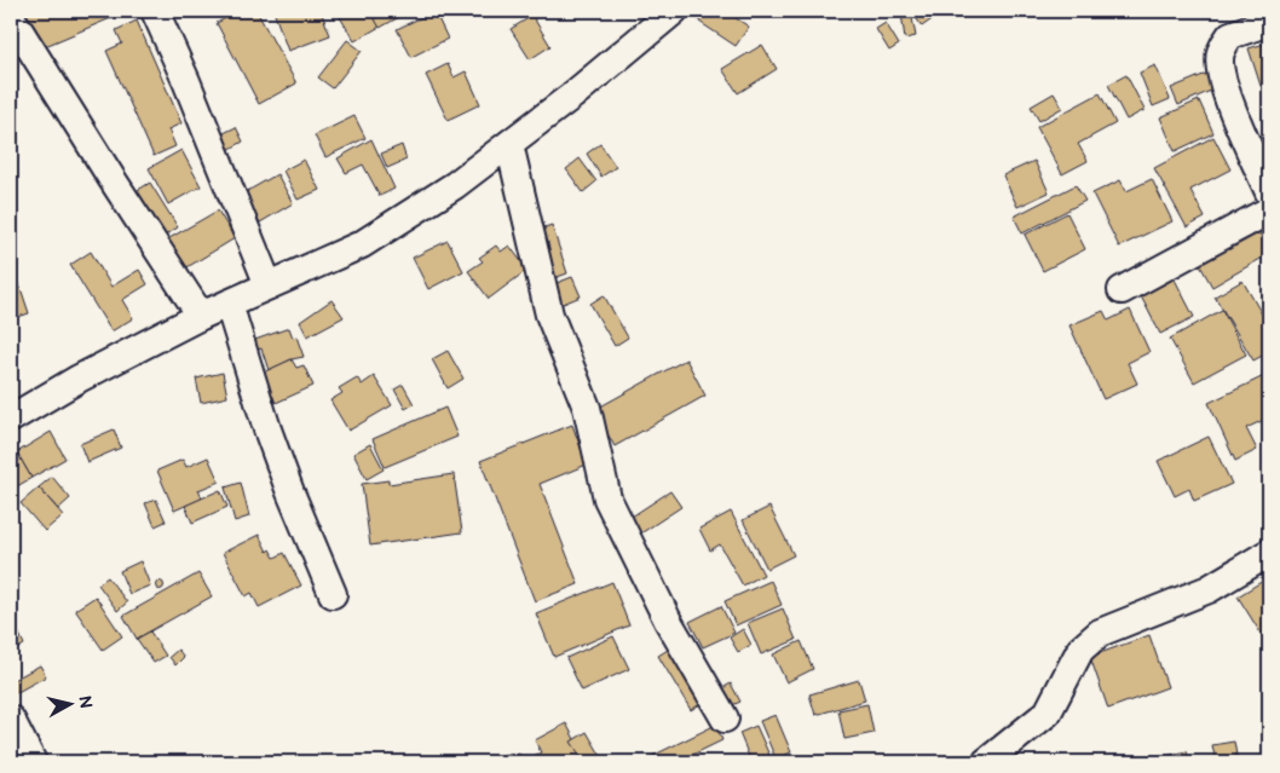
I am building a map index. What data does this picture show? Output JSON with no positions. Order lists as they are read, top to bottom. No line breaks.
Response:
{"north":"right"}
